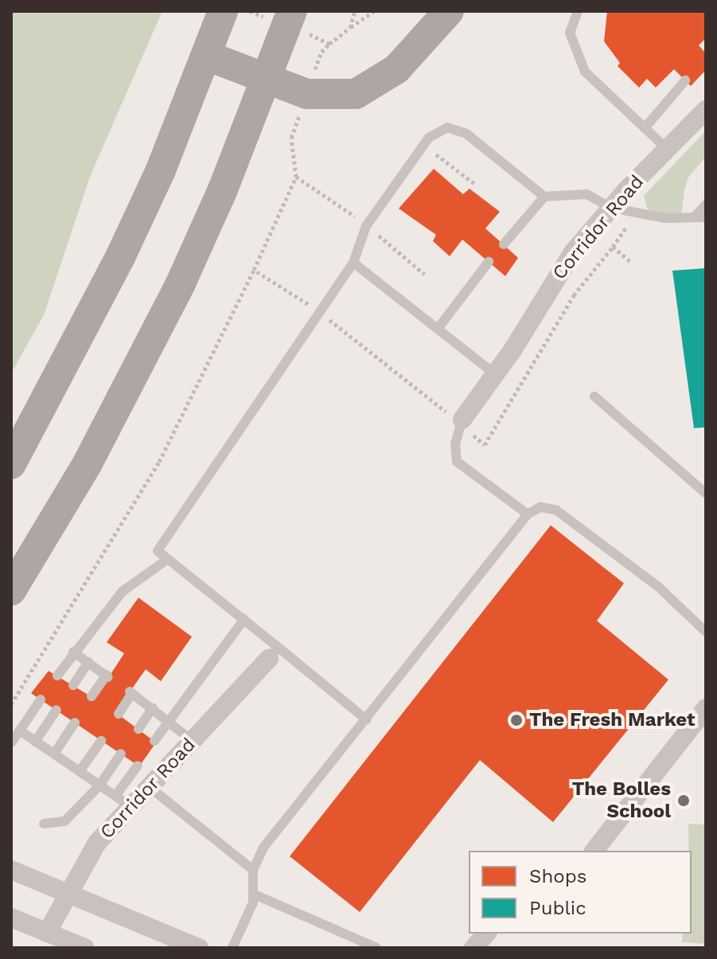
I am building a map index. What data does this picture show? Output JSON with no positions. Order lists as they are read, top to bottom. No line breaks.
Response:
{"streets":{"street":["Corridor Road"]},"places":["The Fresh Market","The Bolles School"],"legend":["Shops","Public"]}
